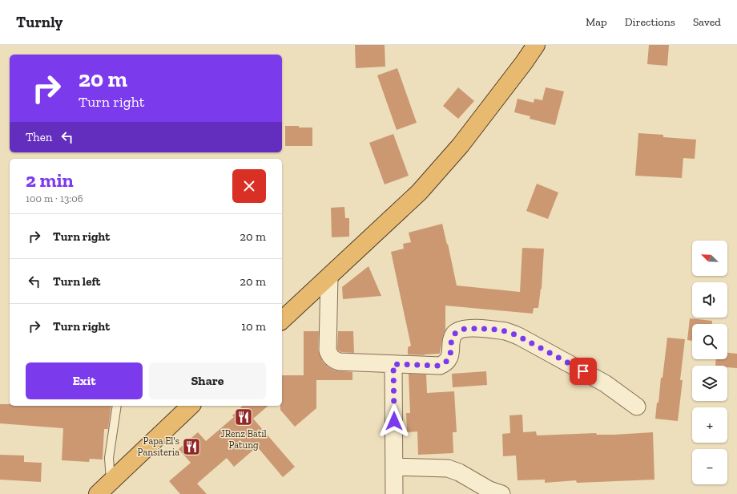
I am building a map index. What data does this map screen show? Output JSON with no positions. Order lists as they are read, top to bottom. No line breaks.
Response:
{"places":{"restaurant":["JRenz Batil Patung","Papa El's Pansiteria"]},"north":"top left","page":{"header":"Turnly","nav":["Map","Directions","Saved"],"turn":["20 m","Turn right"],"then":"Then","heading":["2 min","100 m · 13:06"],"list":[{"name":"Turn right","value":"20 m"},{"name":"Turn left","value":"20 m"},{"name":"Turn right","value":"10 m"}],"map_buttons":["+","−"],"buttons":["Exit","Share"]}}
